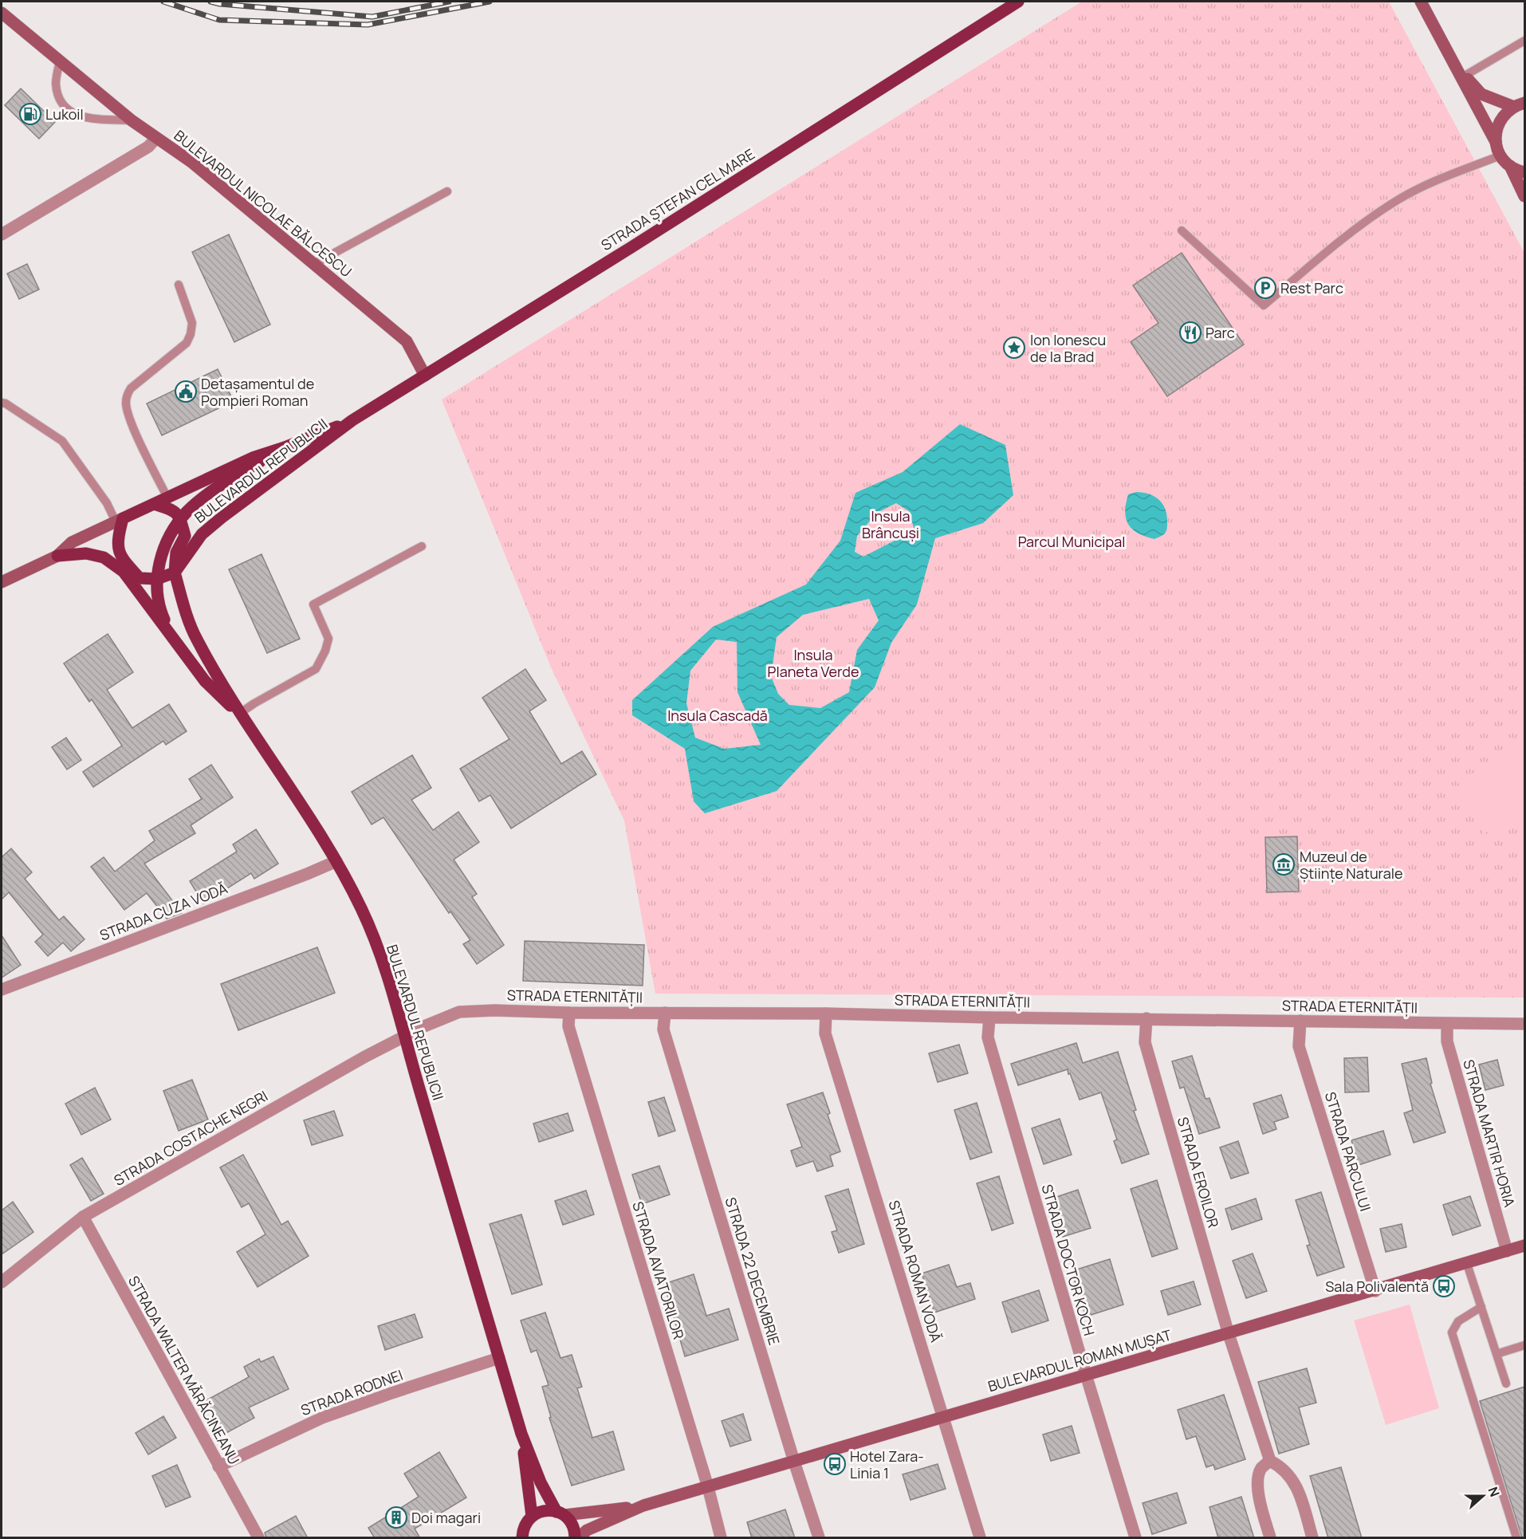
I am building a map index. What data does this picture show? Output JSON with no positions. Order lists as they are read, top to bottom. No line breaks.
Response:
{"streets":{"main road":["STRADA ȘTEFAN CEL MARE","BULEVARDUL REPUBLICII"],"street":["BULEVARDUL NICOLAE BĂLCESCU","STRADA CUZA VODĂ","STRADA ETERNITĂȚII","STRADA MARTIR HORIA","STRADA COSTACHE NEGRI","STRADA PARCULUI","STRADA EROILOR","STRADA DOCTOR KOCH","STRADA AVIATORILOR","STRADA 22 DECEMBRIE","STRADA ROMAN VODĂ","BULEVARDUL ROMAN MUȘAT","STRADA WALTER MĂRĂCINEANU","STRADA RODNEI"]},"crossings":[["STRADA ȘTEFAN CEL MARE","BULEVARDUL NICOLAE BĂLCESCU"],["STRADA ȘTEFAN CEL MARE","BULEVARDUL REPUBLICII"],["BULEVARDUL REPUBLICII","STRADA CUZA VODĂ"],["BULEVARDUL REPUBLICII","STRADA ETERNITĂȚII"],["BULEVARDUL REPUBLICII","STRADA COSTACHE NEGRI"],["BULEVARDUL REPUBLICII","BULEVARDUL ROMAN MUȘAT"],["BULEVARDUL REPUBLICII","STRADA RODNEI"],["STRADA ETERNITĂȚII","STRADA MARTIR HORIA"],["STRADA ETERNITĂȚII","STRADA COSTACHE NEGRI"],["STRADA ETERNITĂȚII","STRADA PARCULUI"],["STRADA ETERNITĂȚII","STRADA EROILOR"],["STRADA ETERNITĂȚII","STRADA DOCTOR KOCH"],["STRADA ETERNITĂȚII","STRADA AVIATORILOR"],["STRADA ETERNITĂȚII","STRADA 22 DECEMBRIE"],["STRADA ETERNITĂȚII","STRADA ROMAN VODĂ"],["STRADA MARTIR HORIA","BULEVARDUL ROMAN MUȘAT"],["STRADA COSTACHE NEGRI","STRADA WALTER MĂRĂCINEANU"],["STRADA PARCULUI","BULEVARDUL ROMAN MUȘAT"],["STRADA EROILOR","BULEVARDUL ROMAN MUȘAT"],["STRADA DOCTOR KOCH","BULEVARDUL ROMAN MUȘAT"],["STRADA AVIATORILOR","BULEVARDUL ROMAN MUȘAT"],["STRADA 22 DECEMBRIE","BULEVARDUL ROMAN MUȘAT"],["STRADA ROMAN VODĂ","BULEVARDUL ROMAN MUȘAT"],["STRADA WALTER MĂRĂCINEANU","STRADA RODNEI"]],"parks":["Insula Brâncuși","Parcul Municipal","Insula Planeta Verde","Insula Cascadă"],"places":{"fuel station":["Lukoil"],"parking":["Rest Parc"],"restaurant":["Parc"],"place":["Ion Ionescu de la Brad"],"public building":["Detașamentul de Pompieri Roman"],"museum":["Muzeul de Științe Naturale"],"bus stop":["Sala Polivalentă","Hotel Zara- Linia 1"],"building":["Doi magari"]},"north":"right"}
